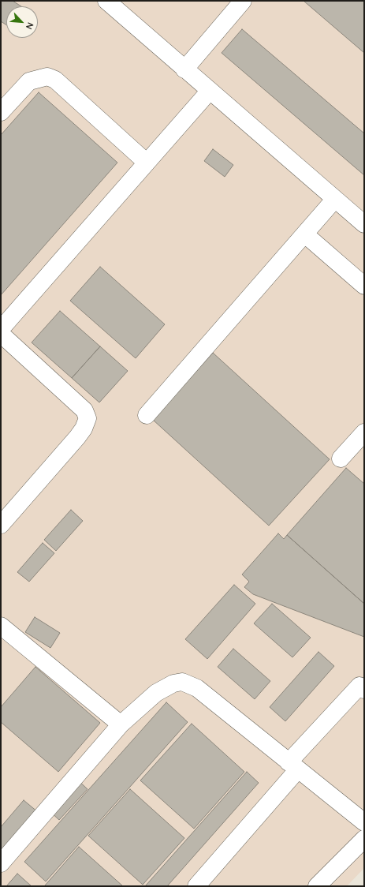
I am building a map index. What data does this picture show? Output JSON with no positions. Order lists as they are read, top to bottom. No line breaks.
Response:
{"north":"bottom right"}
